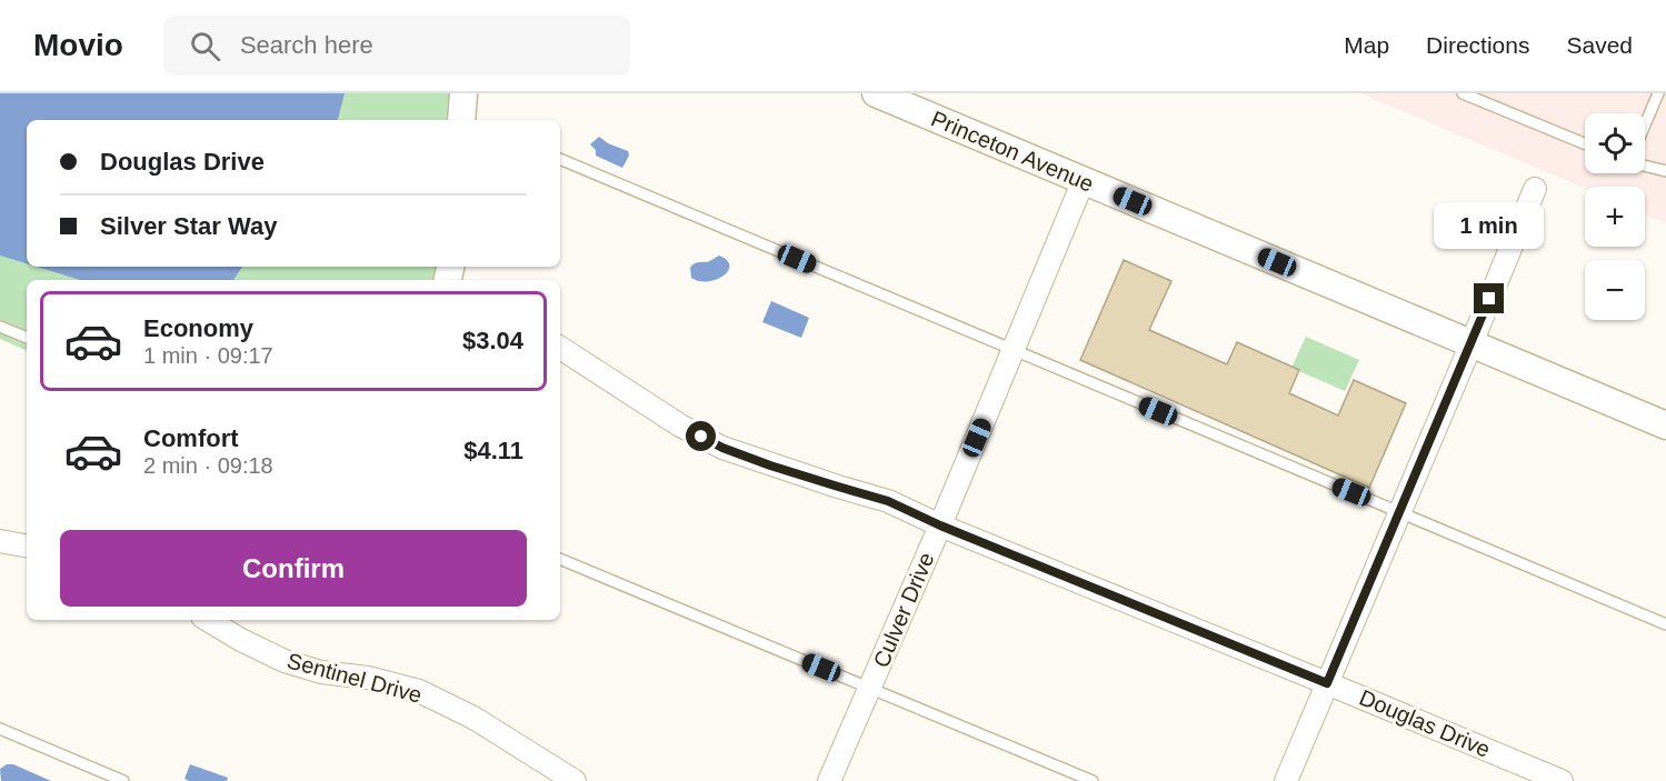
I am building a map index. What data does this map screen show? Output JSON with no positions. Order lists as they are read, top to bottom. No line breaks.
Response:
{"streets":{"street":["Princeton Avenue","Culver Drive","Sentinel Drive","Douglas Drive"]},"crossings":[["Princeton Avenue","Culver Drive"],["Culver Drive","Douglas Drive"]],"page":{"header":"Movio","search":"Search here","nav":["Map","Directions","Saved"],"map_buttons":["+","−"],"banner":["Douglas Drive","Silver Star Way"],"bubble":"1 min","list":[{"name":"Economy","note":"1 min · 09:17","value":"$3.04"},{"name":"Comfort","note":"2 min · 09:18","value":"$4.11"}],"buttons":"Confirm"}}
